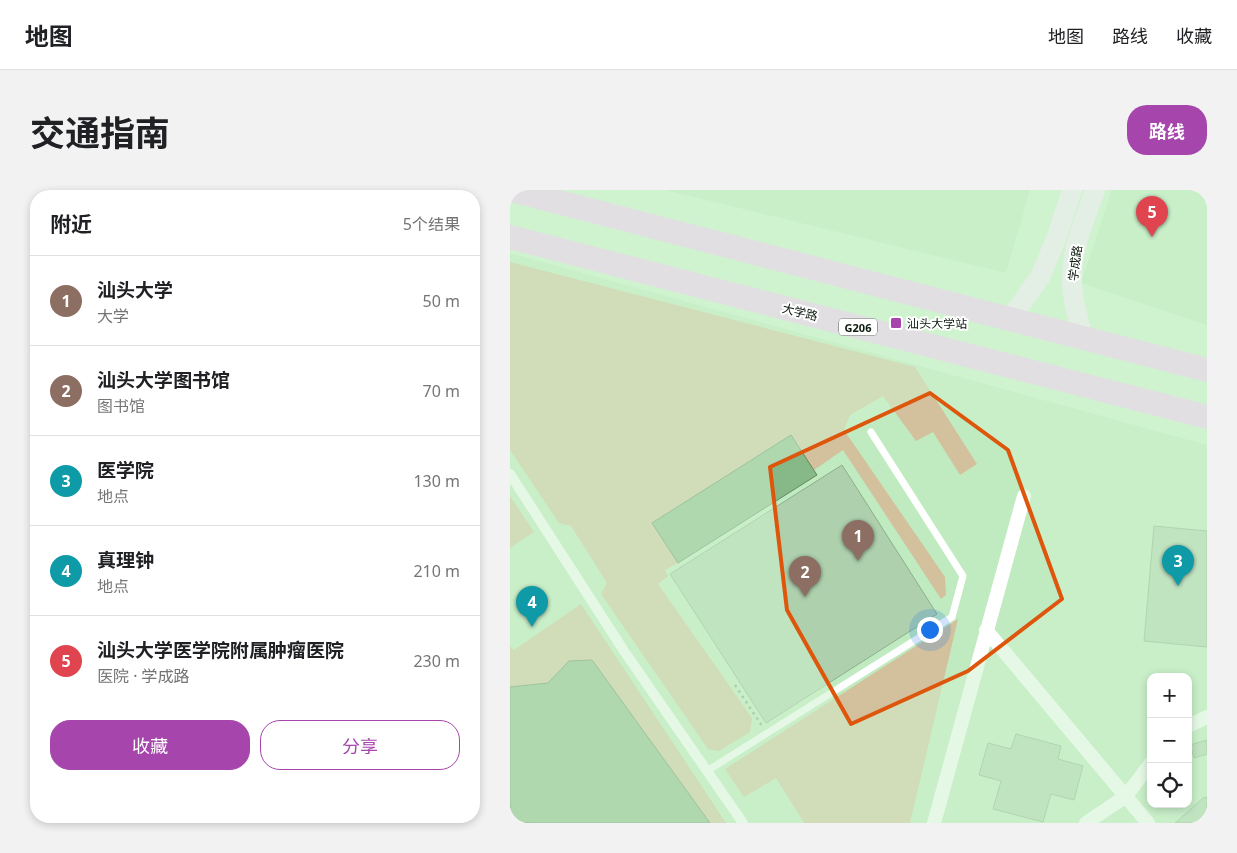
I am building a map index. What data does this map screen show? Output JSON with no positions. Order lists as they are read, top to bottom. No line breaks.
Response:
{"streets":{"highway":["大学路","G206"],"main road":["学成路"]},"places":{"transit":["汕头大学站"]},"page":{"header":"地图","nav":["地图","路线","收藏"],"title":"交通指南","buttons":["路线",["收藏","分享"]],"heading":["附近","5个结果"],"pins":["5","1","3","2","4"],"list":[{"mark":"1","name":"汕头大学","note":"大学","value":"50 m"},{"mark":"2","name":"汕头大学图书馆","note":"图书馆","value":"70 m"},{"mark":"3","name":"医学院","note":"地点","value":"130 m"},{"mark":"4","name":"真理钟","note":"地点","value":"210 m"},{"mark":"5","name":"汕头大学医学院附属肿瘤医院","note":"医院 · 学成路","value":"230 m"}],"map_buttons":["+","−"]}}
